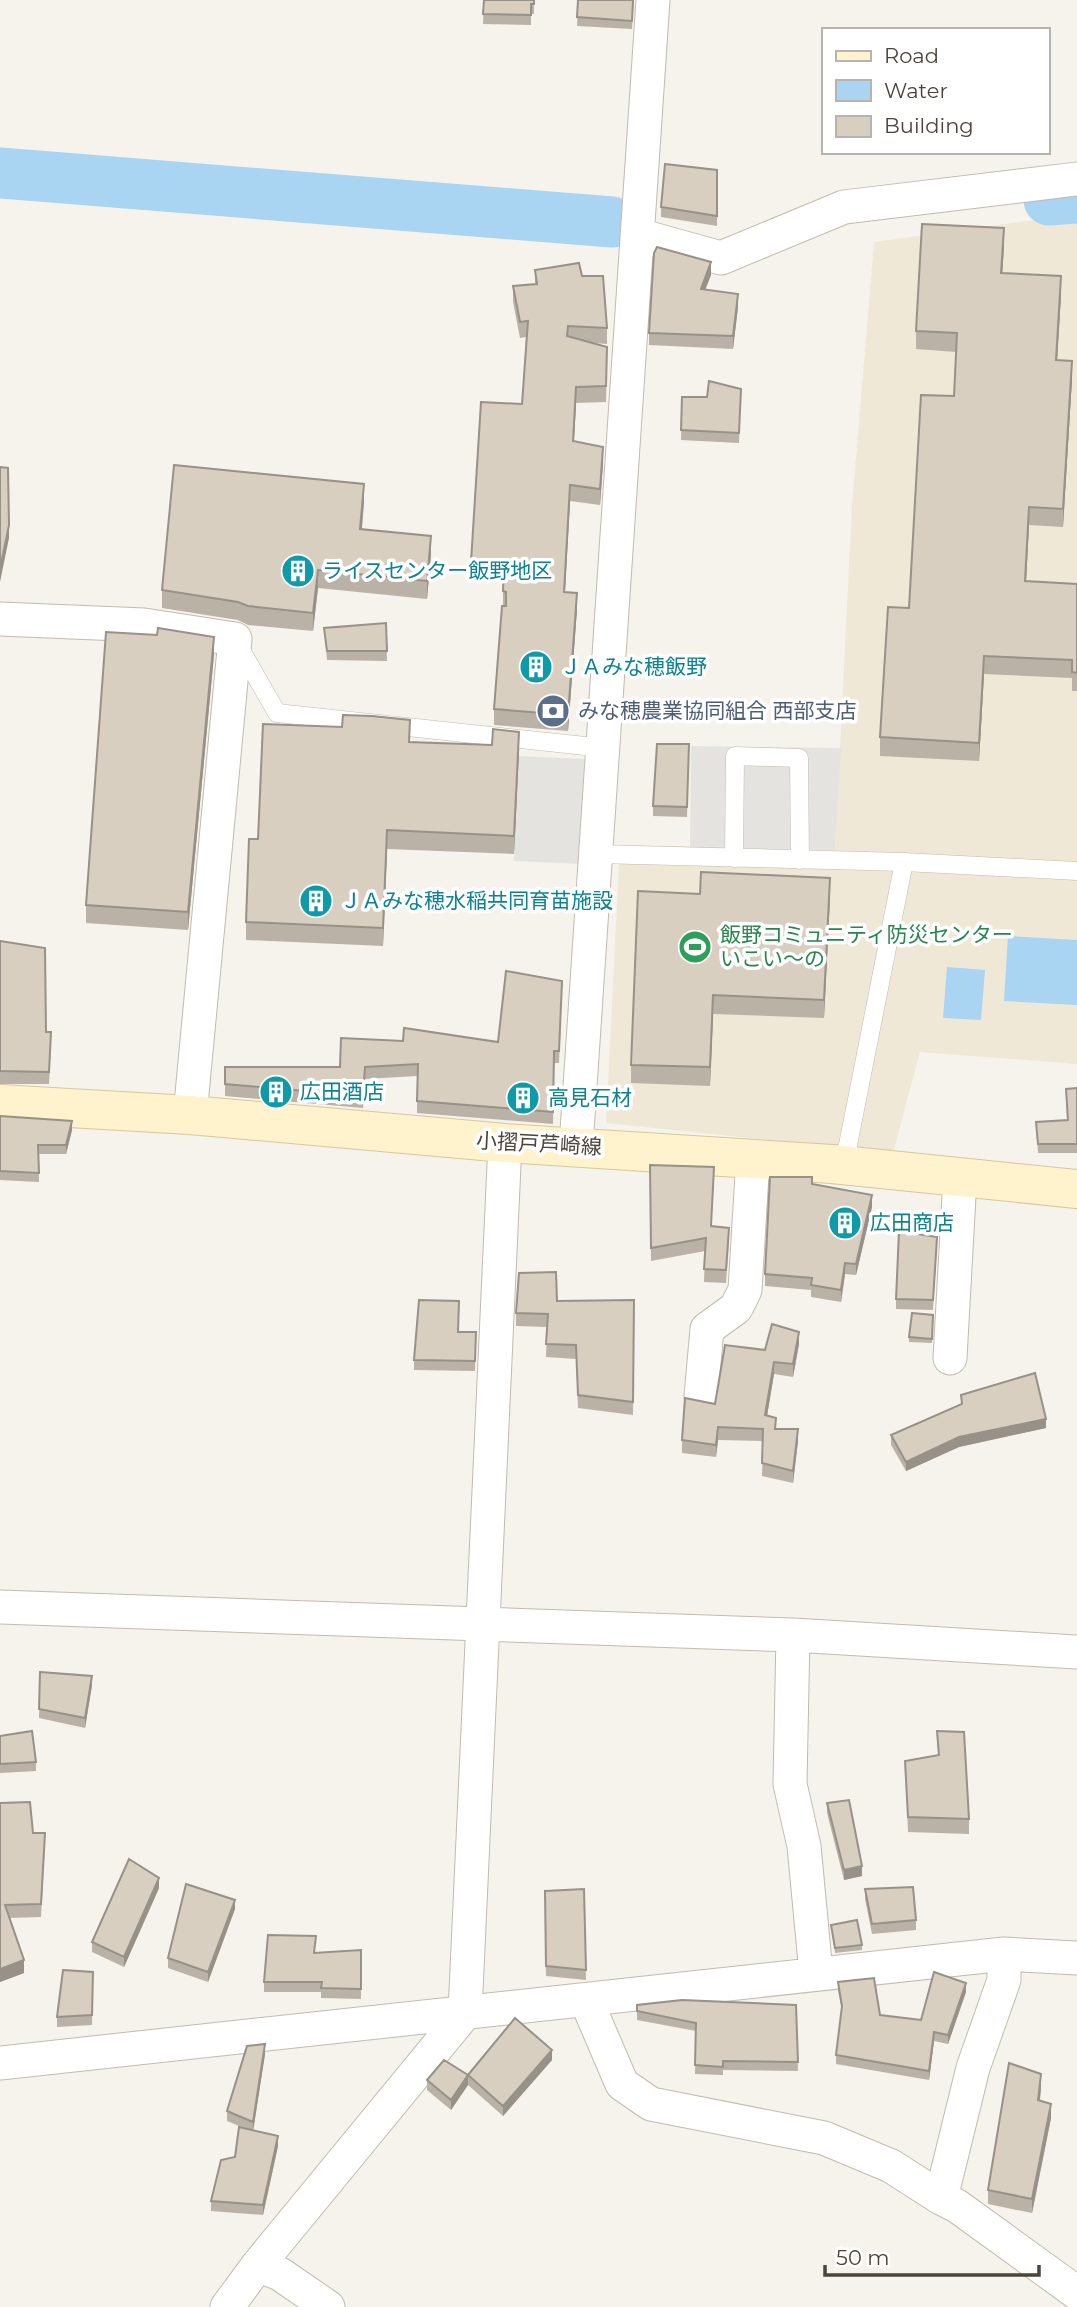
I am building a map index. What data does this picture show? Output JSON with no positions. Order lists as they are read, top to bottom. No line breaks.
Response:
{"streets":{"main road":["小摺戸芦崎線"]},"places":{"building":["ライスセンター飯野地区","ＪＡみな穂飯野","ＪＡみな穂水稲共同育苗施設","広田酒店","高見石材","広田商店"],"bank":["みな穂農業協同組合 西部支店"],"sports":["飯野コミュニティ防災センター いこい～の"]},"legend":["Road","Water","Building"],"scale_bar":"50 m"}
